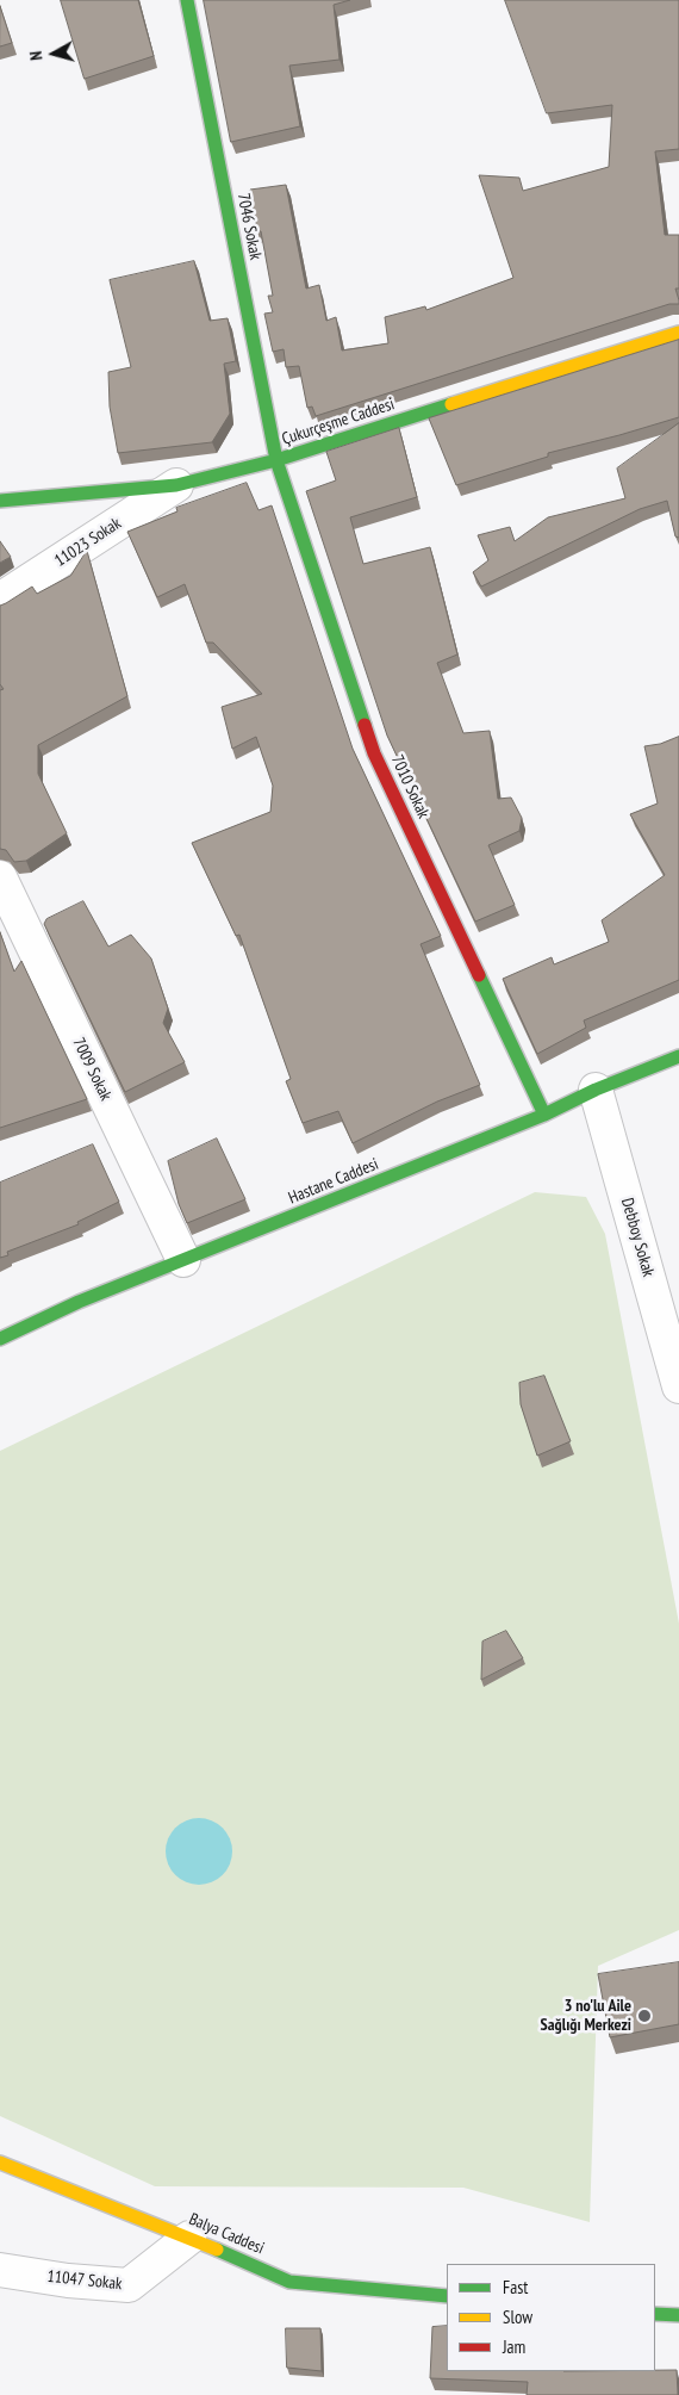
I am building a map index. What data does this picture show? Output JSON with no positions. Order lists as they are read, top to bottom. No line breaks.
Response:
{"streets":{"street":["7046 Sokak","Çukurçeşme Caddesi","11023 Sokak","7010 Sokak","7009 Sokak","Hastane Caddesi","Debboy Sokak","Balya Caddesi","11047 Sokak"]},"crossings":[["7046 Sokak","Çukurçeşme Caddesi"],["7046 Sokak","7010 Sokak"],["Çukurçeşme Caddesi","11023 Sokak"],["Çukurçeşme Caddesi","7010 Sokak"],["7010 Sokak","Hastane Caddesi"],["7009 Sokak","Hastane Caddesi"],["Hastane Caddesi","Debboy Sokak"],["Balya Caddesi","11047 Sokak"]],"places":["3 no'lu Aile Sağlığı Merkezi"],"legend":["Fast","Slow","Jam"],"north":"left"}
